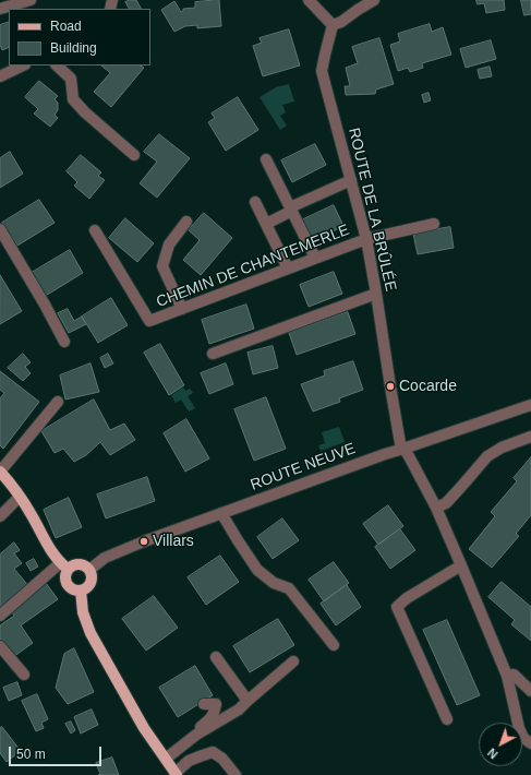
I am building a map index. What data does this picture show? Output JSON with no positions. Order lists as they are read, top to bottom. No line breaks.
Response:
{"streets":{"street":["ROUTE DE LA BRÛLÉE","CHEMIN DE CHANTEMERLE","ROUTE NEUVE"]},"crossings":[["ROUTE DE LA BRÛLÉE","CHEMIN DE CHANTEMERLE"],["ROUTE DE LA BRÛLÉE","ROUTE NEUVE"]],"places":["Cocarde","Villars"],"legend":["Road","Building"],"scale_bar":"50 m","north":"bottom left"}
